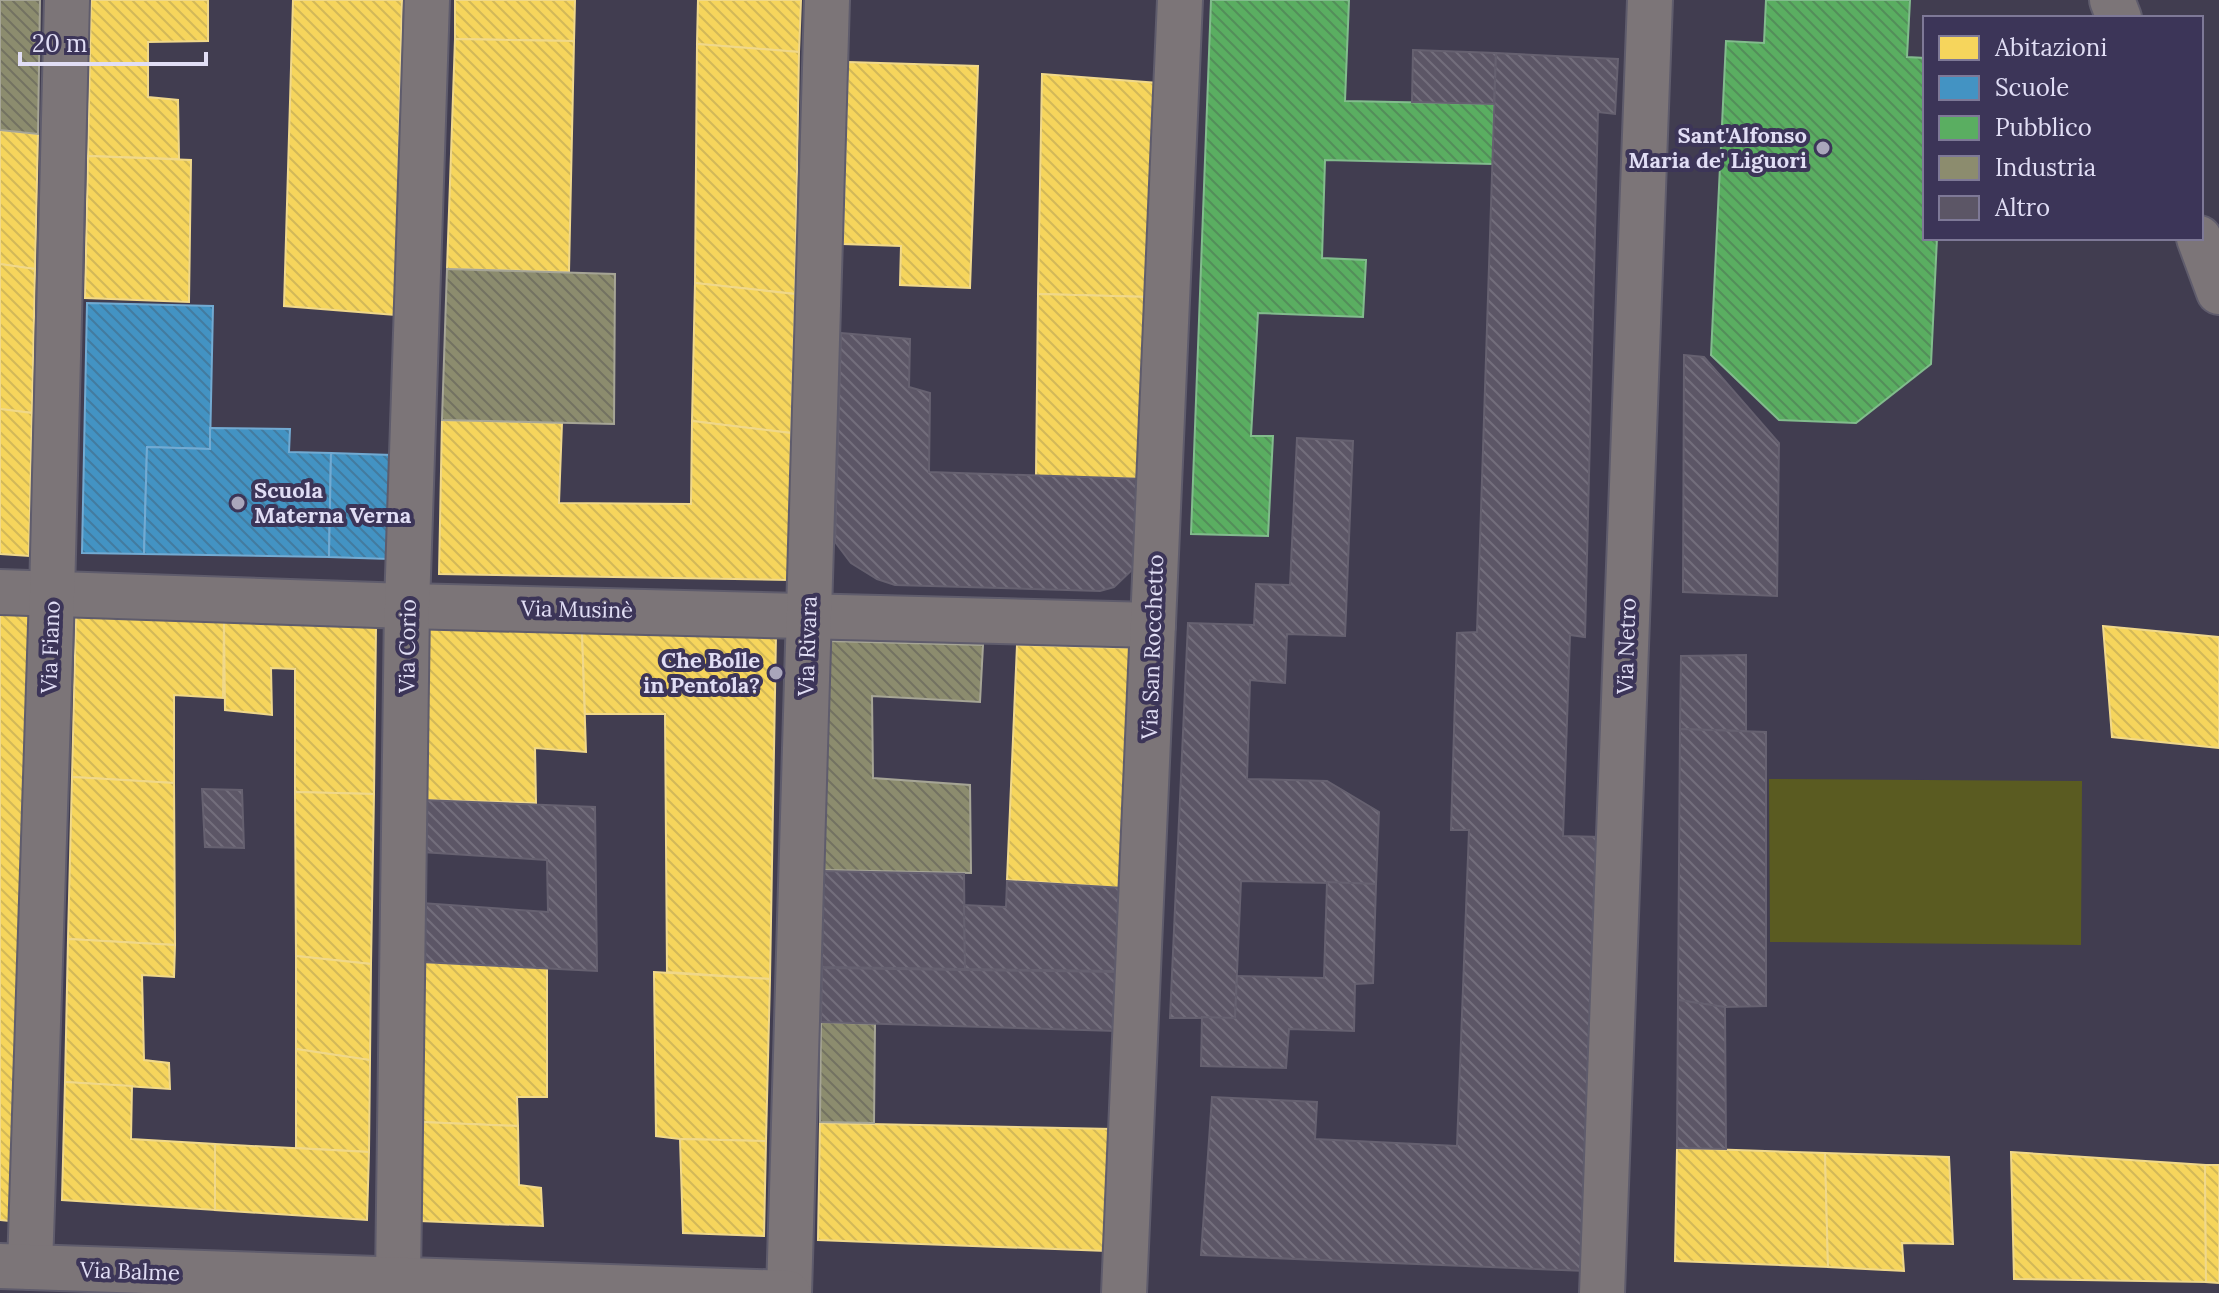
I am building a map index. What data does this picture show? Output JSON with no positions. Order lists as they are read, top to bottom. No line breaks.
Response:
{"streets":{"street":["Via Musinè","Via Corio","Via Rivara","Via Netro","Via Fiano","Via San Rocchetto","Via Balme"]},"crossings":[["Via Musinè","Via Corio"],["Via Musinè","Via Rivara"],["Via Musinè","Via Fiano"],["Via Musinè","Via San Rocchetto"],["Via Corio","Via Balme"],["Via Rivara","Via Balme"],["Via Fiano","Via Balme"]],"places":["Sant'Alfonso Maria de' Liguori","Scuola Materna Verna","Che Bolle in Pentola?"],"legend":["Abitazioni","Scuole","Pubblico","Industria","Altro"],"scale_bar":"20 m"}
